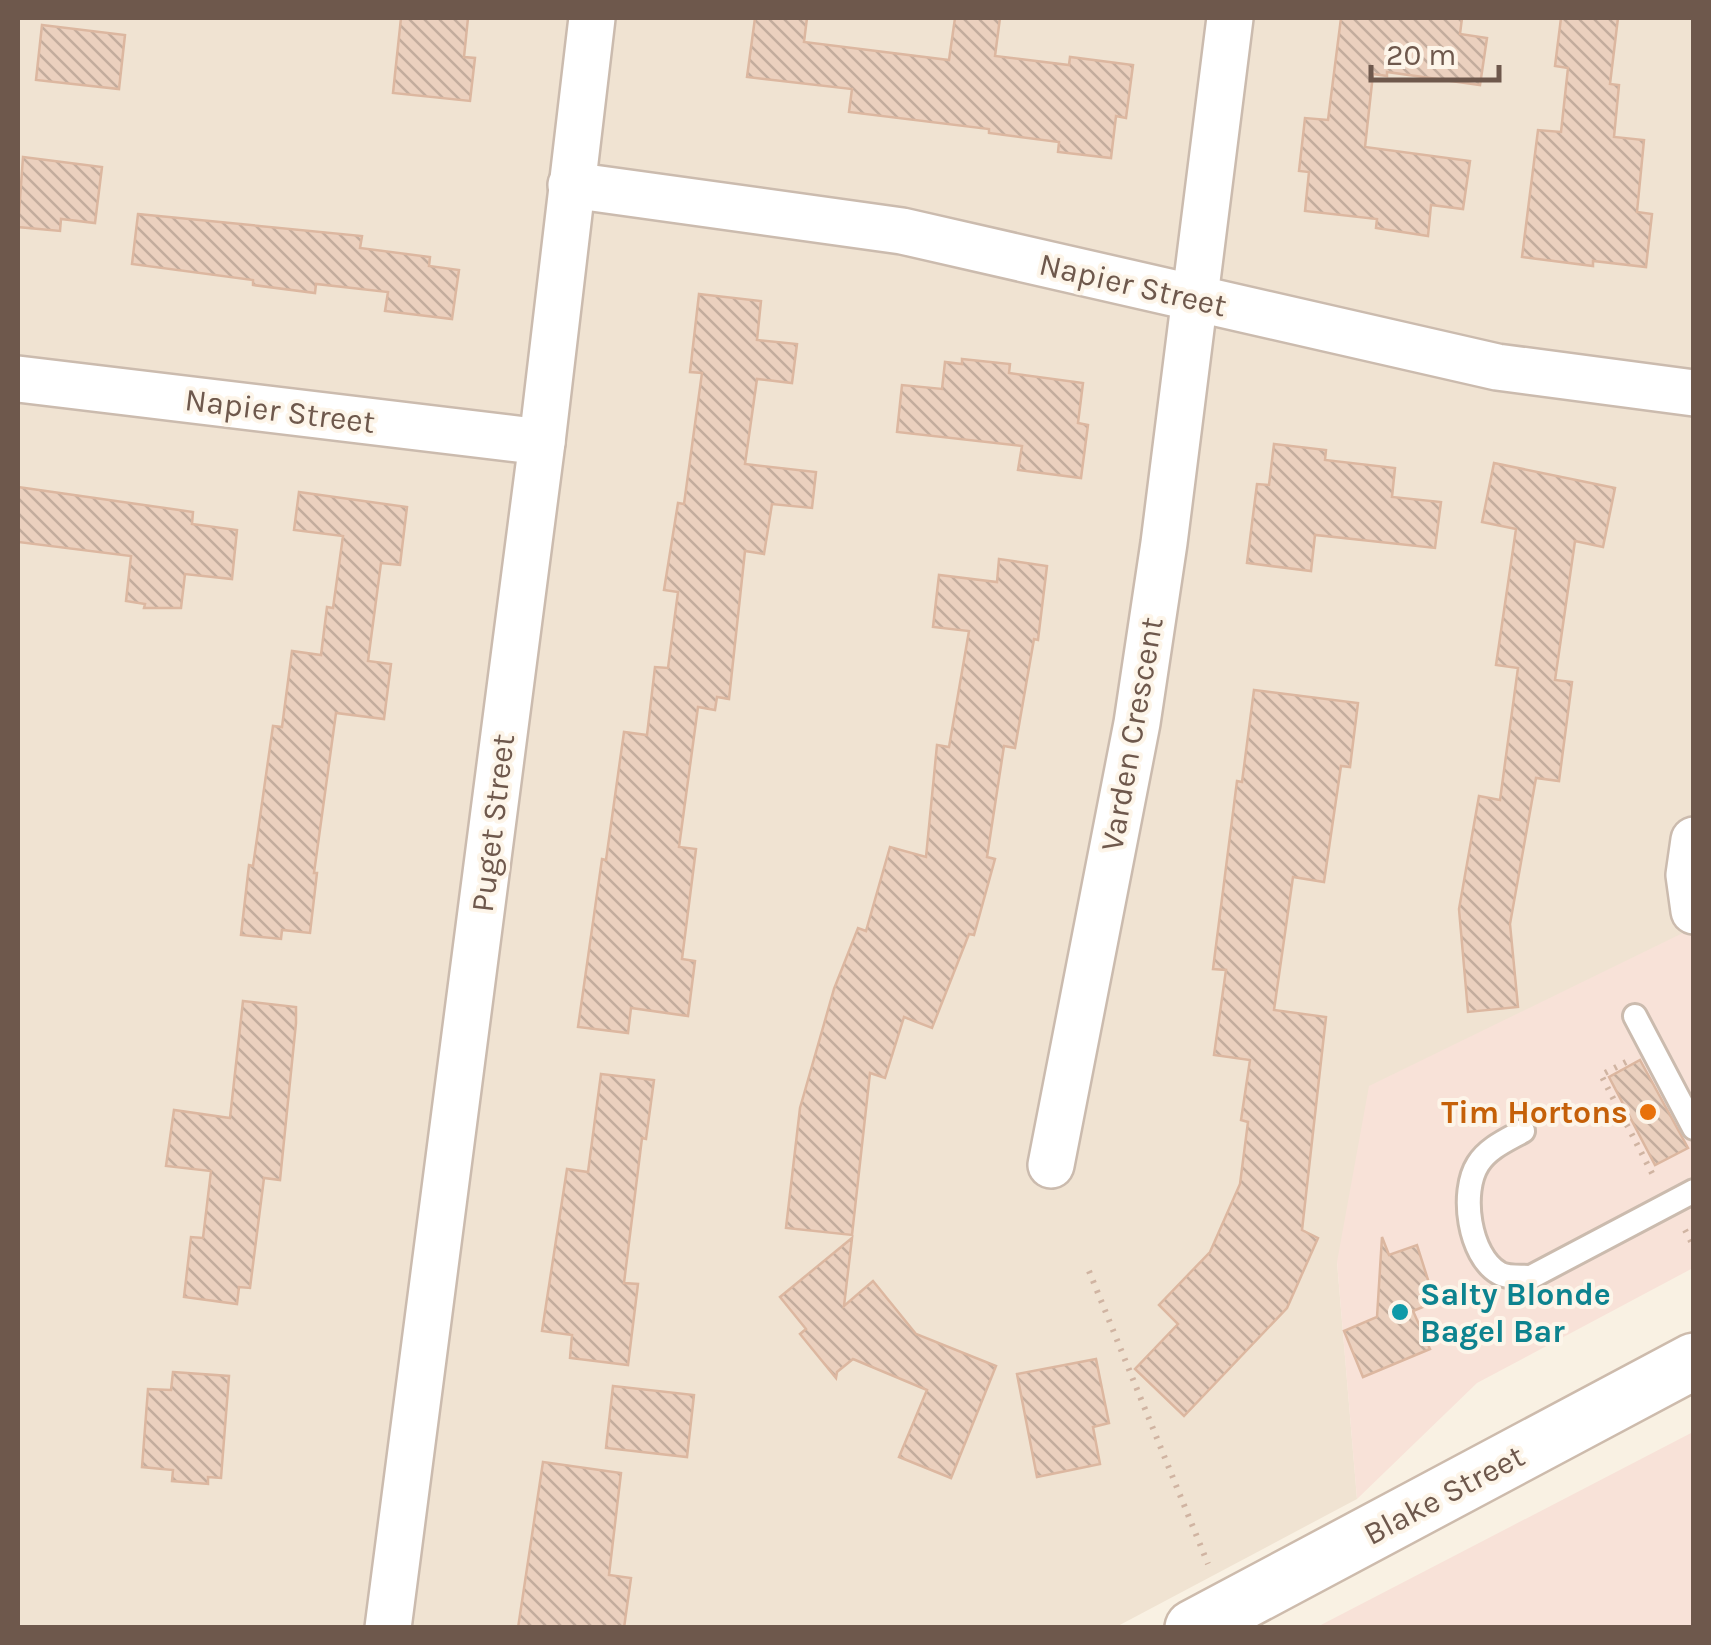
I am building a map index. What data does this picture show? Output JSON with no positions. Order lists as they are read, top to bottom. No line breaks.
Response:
{"streets":{"main road":["Blake Street"],"street":["Napier Street","Varden Crescent","Puget Street"]},"crossings":[["Napier Street","Varden Crescent"],["Napier Street","Puget Street"]],"places":["Tim Hortons","Salty Blonde Bagel Bar"],"scale_bar":"20 m"}
